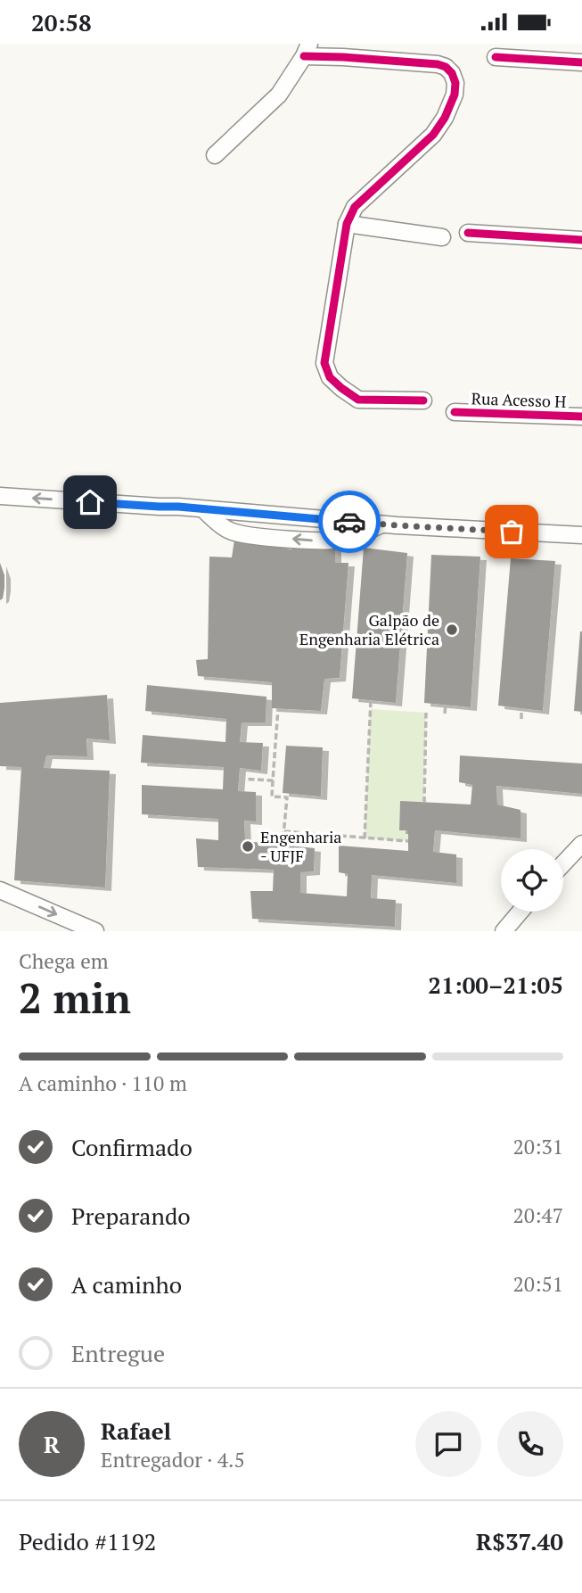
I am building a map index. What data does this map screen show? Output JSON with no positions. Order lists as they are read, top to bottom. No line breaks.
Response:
{"streets":{"street":["Rua Acesso H"]},"places":["Galpão de Engenharia Elétrica","Engenharia - UFJF"],"page":{"status":"20:58","heading":["2 min","Chega em","21:00–21:05"],"panel":["Rafael","Entregador · 4.5","Pedido #1192","R$37.40"],"bar":"A caminho · 110 m","list":[["Confirmado","20:31"],["Preparando","20:47"],["A caminho","20:51"],"Entregue"],"round":"R"}}
